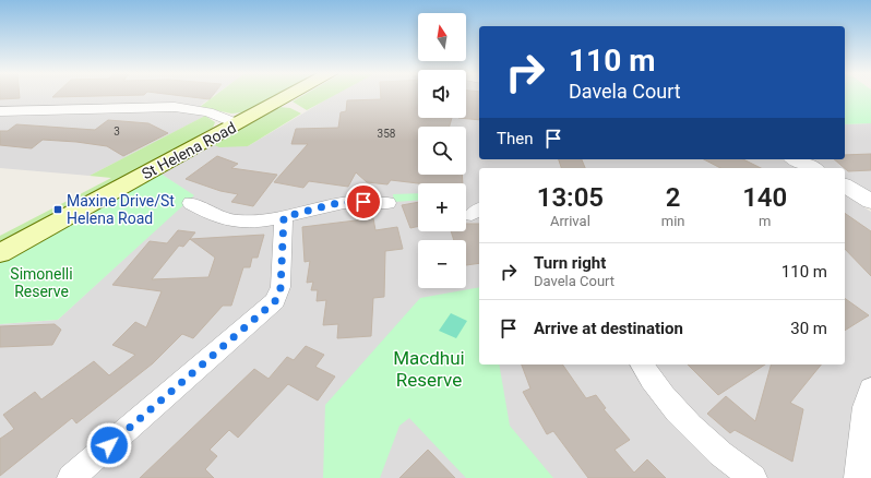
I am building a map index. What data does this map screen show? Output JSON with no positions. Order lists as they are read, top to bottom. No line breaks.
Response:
{"streets":{"main road":["St Helena Road"]},"parks":["Simonelli Reserve","Macdhui Reserve"],"places":{"transit":["Maxine Drive/St Helena Road"]},"house_numbers":["3","358"],"north":"top","page":{"map_buttons":["+","−"],"turn":["110 m","Davela Court"],"then":"Then","eta":["13:05","Arrival","2","min","140","m"],"list":[{"name":"Turn right","note":"Davela Court","value":"110 m"},{"name":"Arrive at destination","value":"30 m"}]}}
